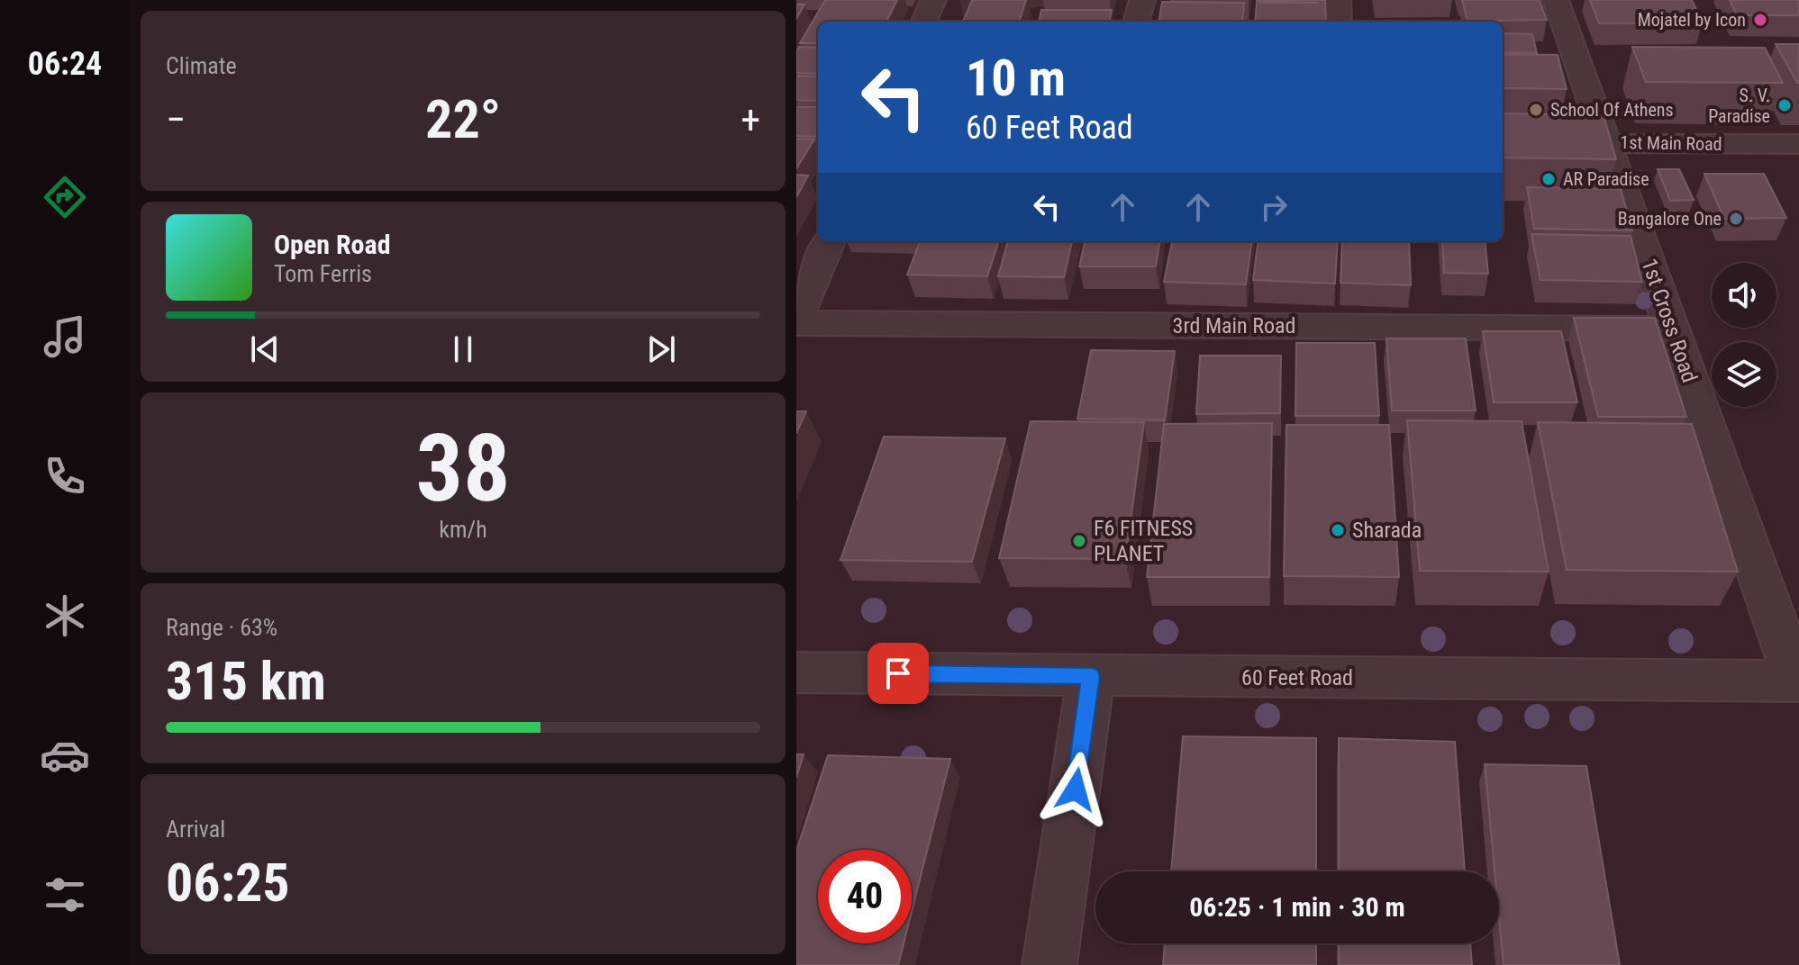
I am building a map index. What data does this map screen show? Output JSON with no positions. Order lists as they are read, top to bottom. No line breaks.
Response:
{"streets":{"street":["1st Main Road","1st Cross Road","3rd Main Road","60 Feet Road"]},"crossings":[["1st Main Road","1st Cross Road"],["1st Cross Road","3rd Main Road"],["1st Cross Road","60 Feet Road"]],"places":["Mojatel by Icon","S. V. Paradise","School Of Athens","AR Paradise","Bangalore One","Sharada","F6 FITNESS PLANET"],"page":{"tabs":"06:24","tile":["Climate",["38","km/h"],["Range · 63%","315 km"],["Arrival","06:25"]],"turn":["10 m","60 Feet Road"],"heat":["−","22°","+"],"song":["Open Road","Tom Ferris"],"limit":"40","trip":"06:25 · 1 min · 30 m"}}
